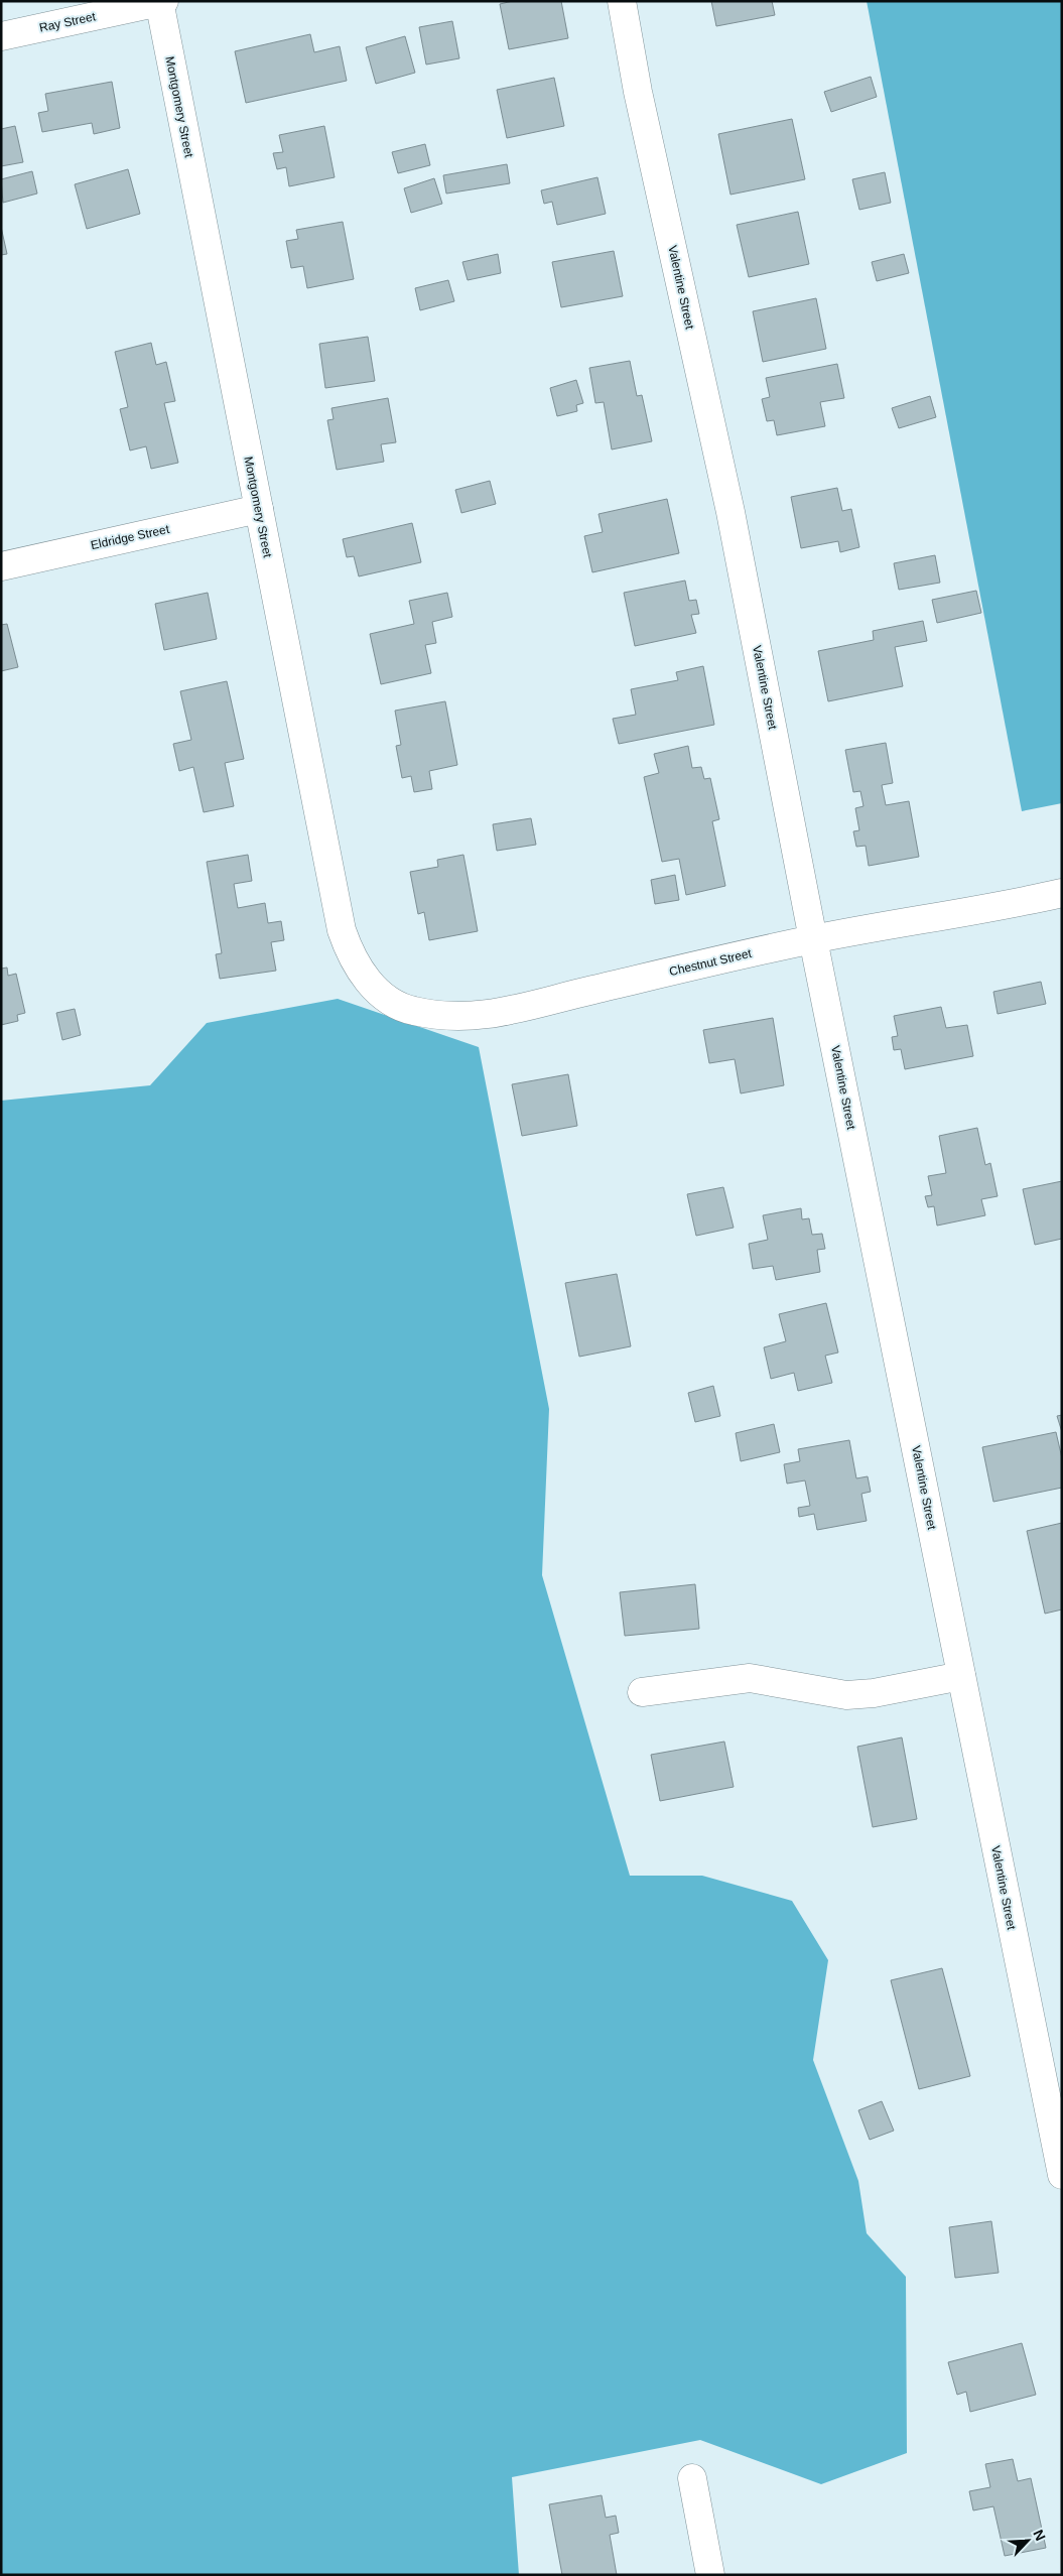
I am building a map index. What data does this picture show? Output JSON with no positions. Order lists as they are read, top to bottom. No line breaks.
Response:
{"streets":{"street":["Ray Street","Montgomery Street","Valentine Street","Eldridge Street","Chestnut Street"]},"crossings":[["Ray Street","Montgomery Street"],["Montgomery Street","Eldridge Street"],["Montgomery Street","Chestnut Street"],["Valentine Street","Chestnut Street"]],"north":"top right"}
